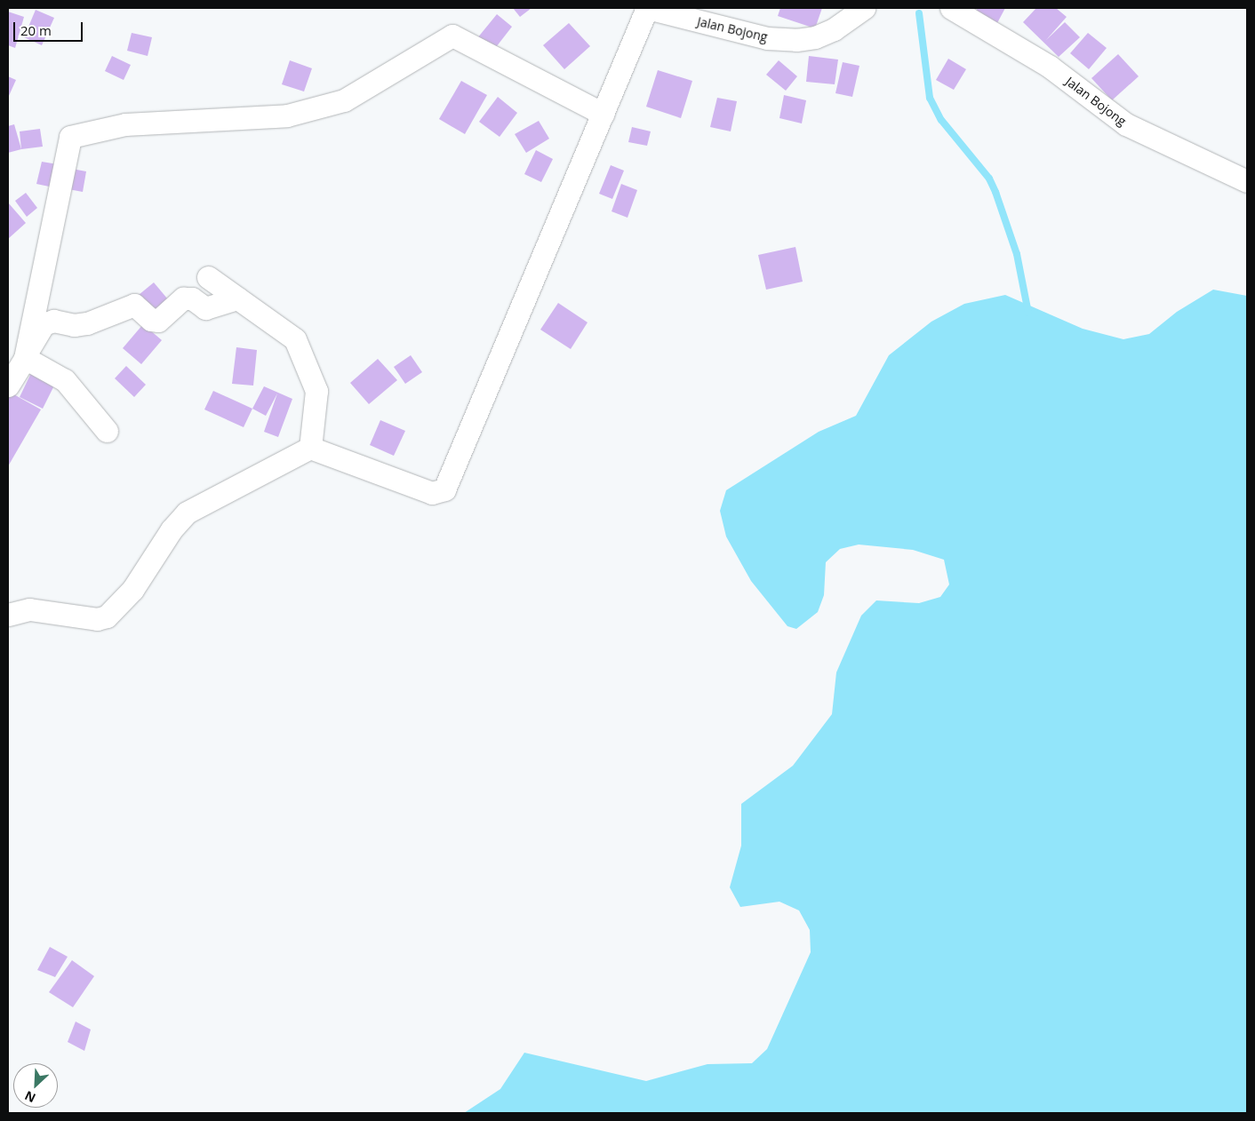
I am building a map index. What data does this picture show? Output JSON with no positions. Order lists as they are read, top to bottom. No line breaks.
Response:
{"streets":{"street":["Jalan Bojong"]},"scale_bar":"20 m","north":"bottom left"}
